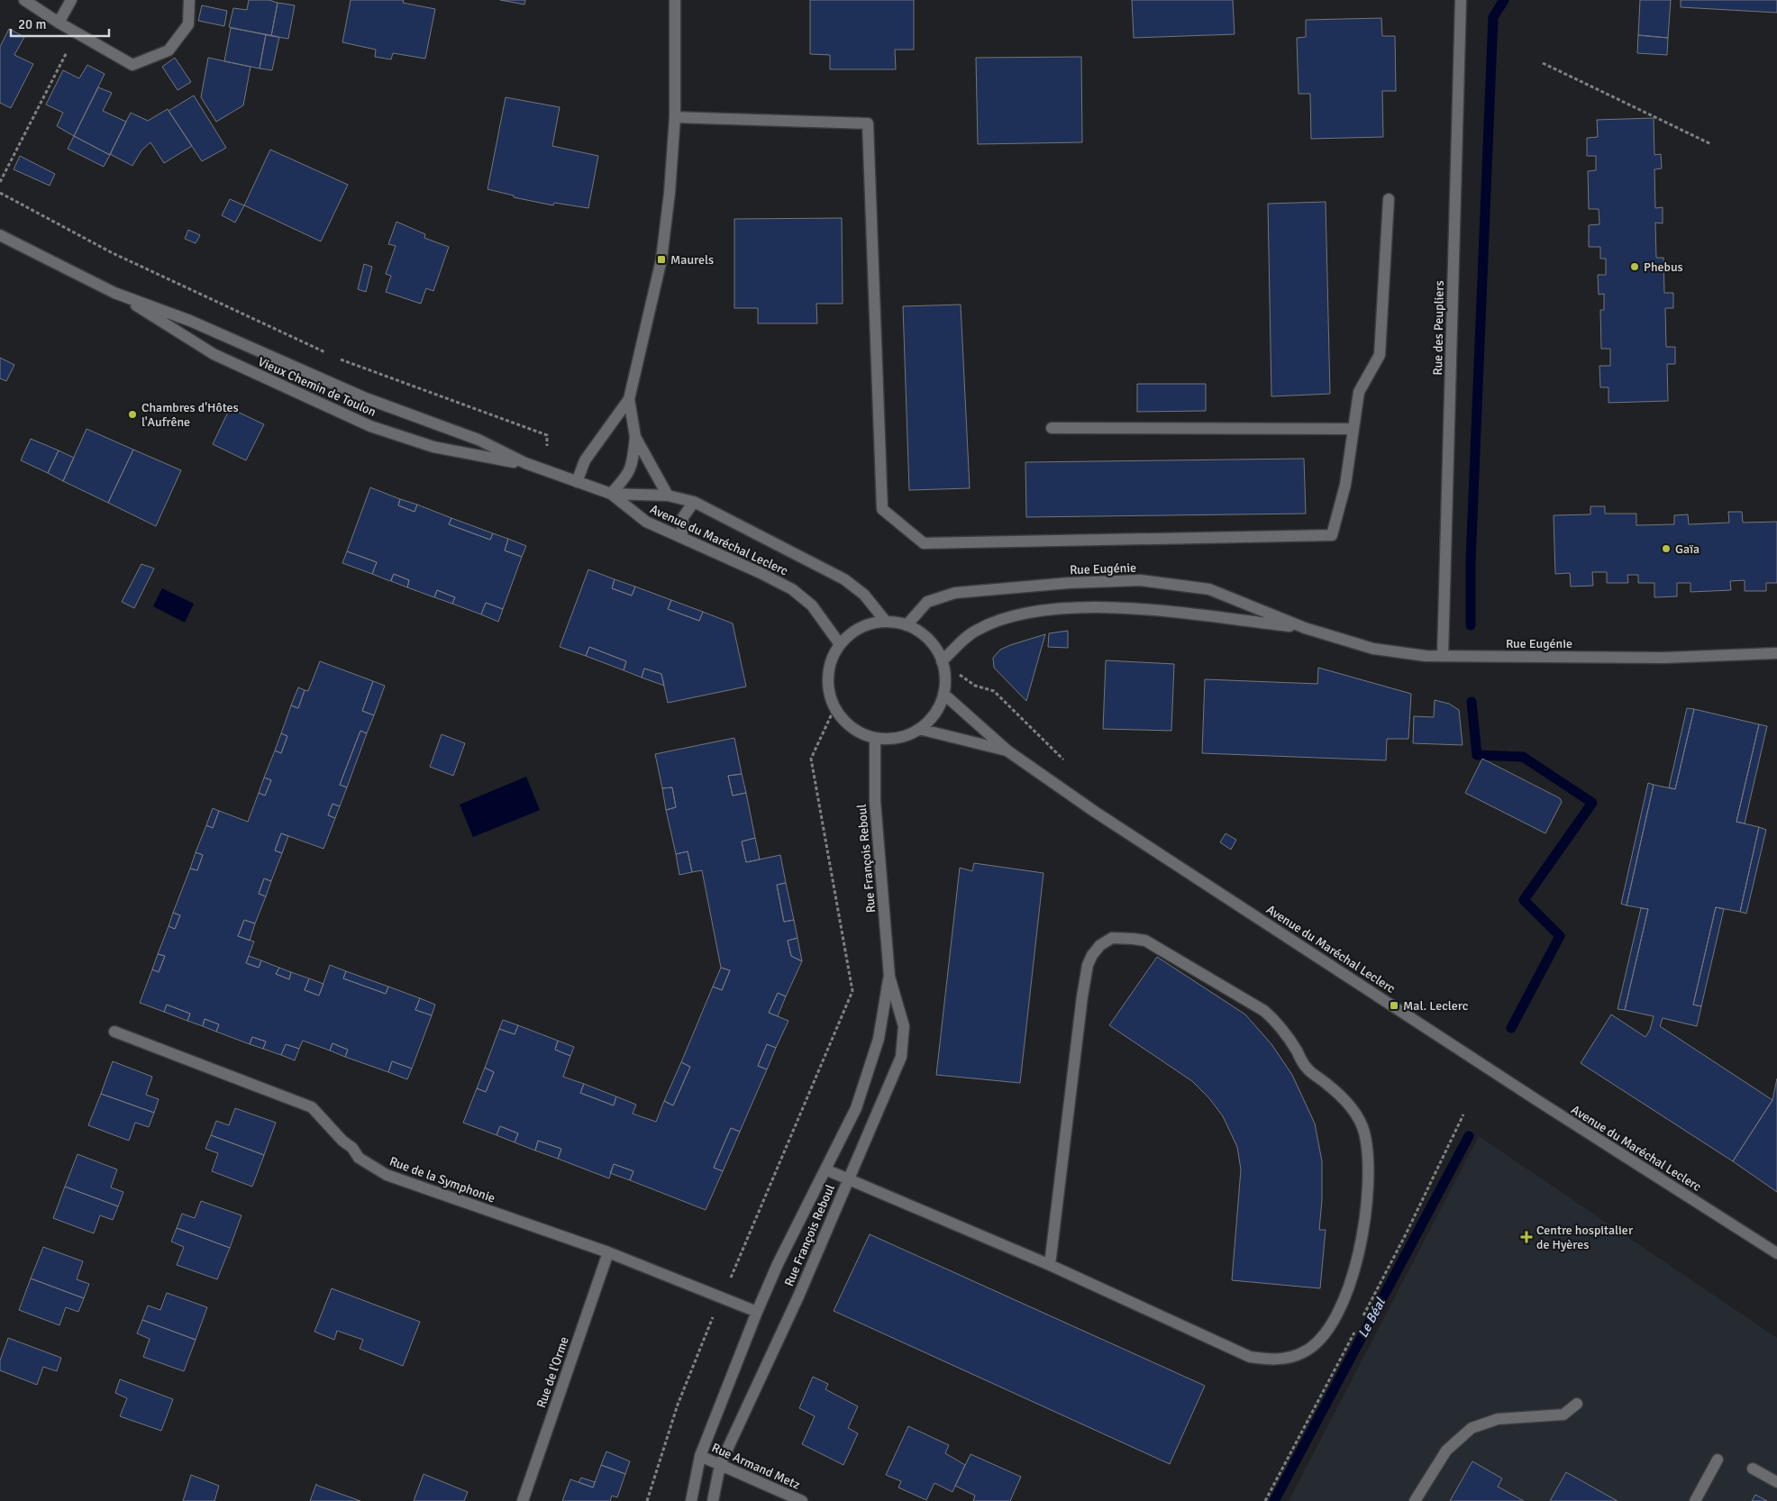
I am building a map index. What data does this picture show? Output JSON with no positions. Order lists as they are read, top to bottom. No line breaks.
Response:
{"streets":{"street":["Rue des Peupliers","Vieux Chemin de Toulon","Avenue du Maréchal Leclerc","Rue Eugénie","Rue François Reboul","Rue de la Symphonie","Rue de l'Orme","Rue Armand Metz"]},"crossings":[["Rue des Peupliers","Rue Eugénie"],["Vieux Chemin de Toulon","Avenue du Maréchal Leclerc"],["Avenue du Maréchal Leclerc","Rue Eugénie"],["Avenue du Maréchal Leclerc","Rue François Reboul"],["Rue Eugénie","Rue François Reboul"],["Rue François Reboul","Rue de la Symphonie"],["Rue François Reboul","Rue Armand Metz"],["Rue de la Symphonie","Rue de l'Orme"]],"water":["Le Béal"],"places":{"transit":["Maurels","Mal. Leclerc"],"other":["Phebus","Chambres d'Hôtes l'Aufrêne","Gaïa"],"health":["Centre hospitalier de Hyères"]},"scale_bar":"20 m"}
